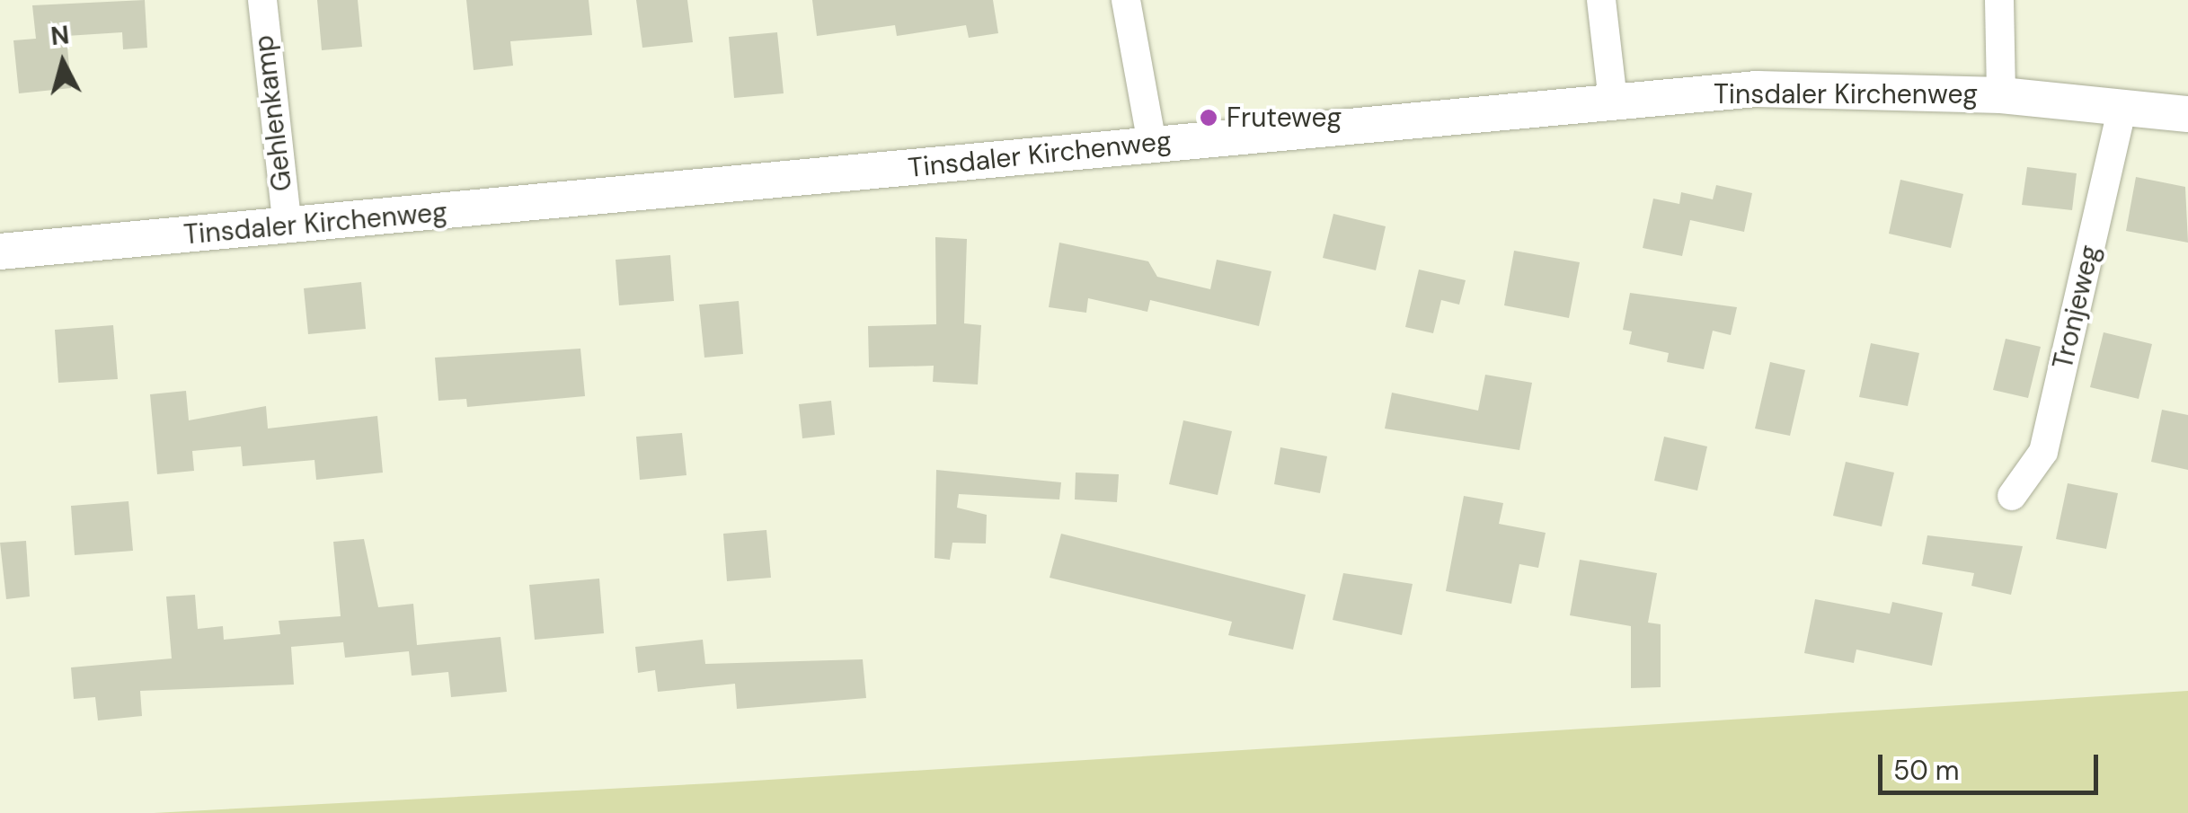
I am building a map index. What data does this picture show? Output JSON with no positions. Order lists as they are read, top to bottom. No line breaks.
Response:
{"streets":{"street":["Tinsdaler Kirchenweg","Gehlenkamp","Tronjeweg"]},"crossings":[["Tinsdaler Kirchenweg","Gehlenkamp"],["Tinsdaler Kirchenweg","Tronjeweg"]],"places":["Fruteweg"],"scale_bar":"50 m","north":"top"}
